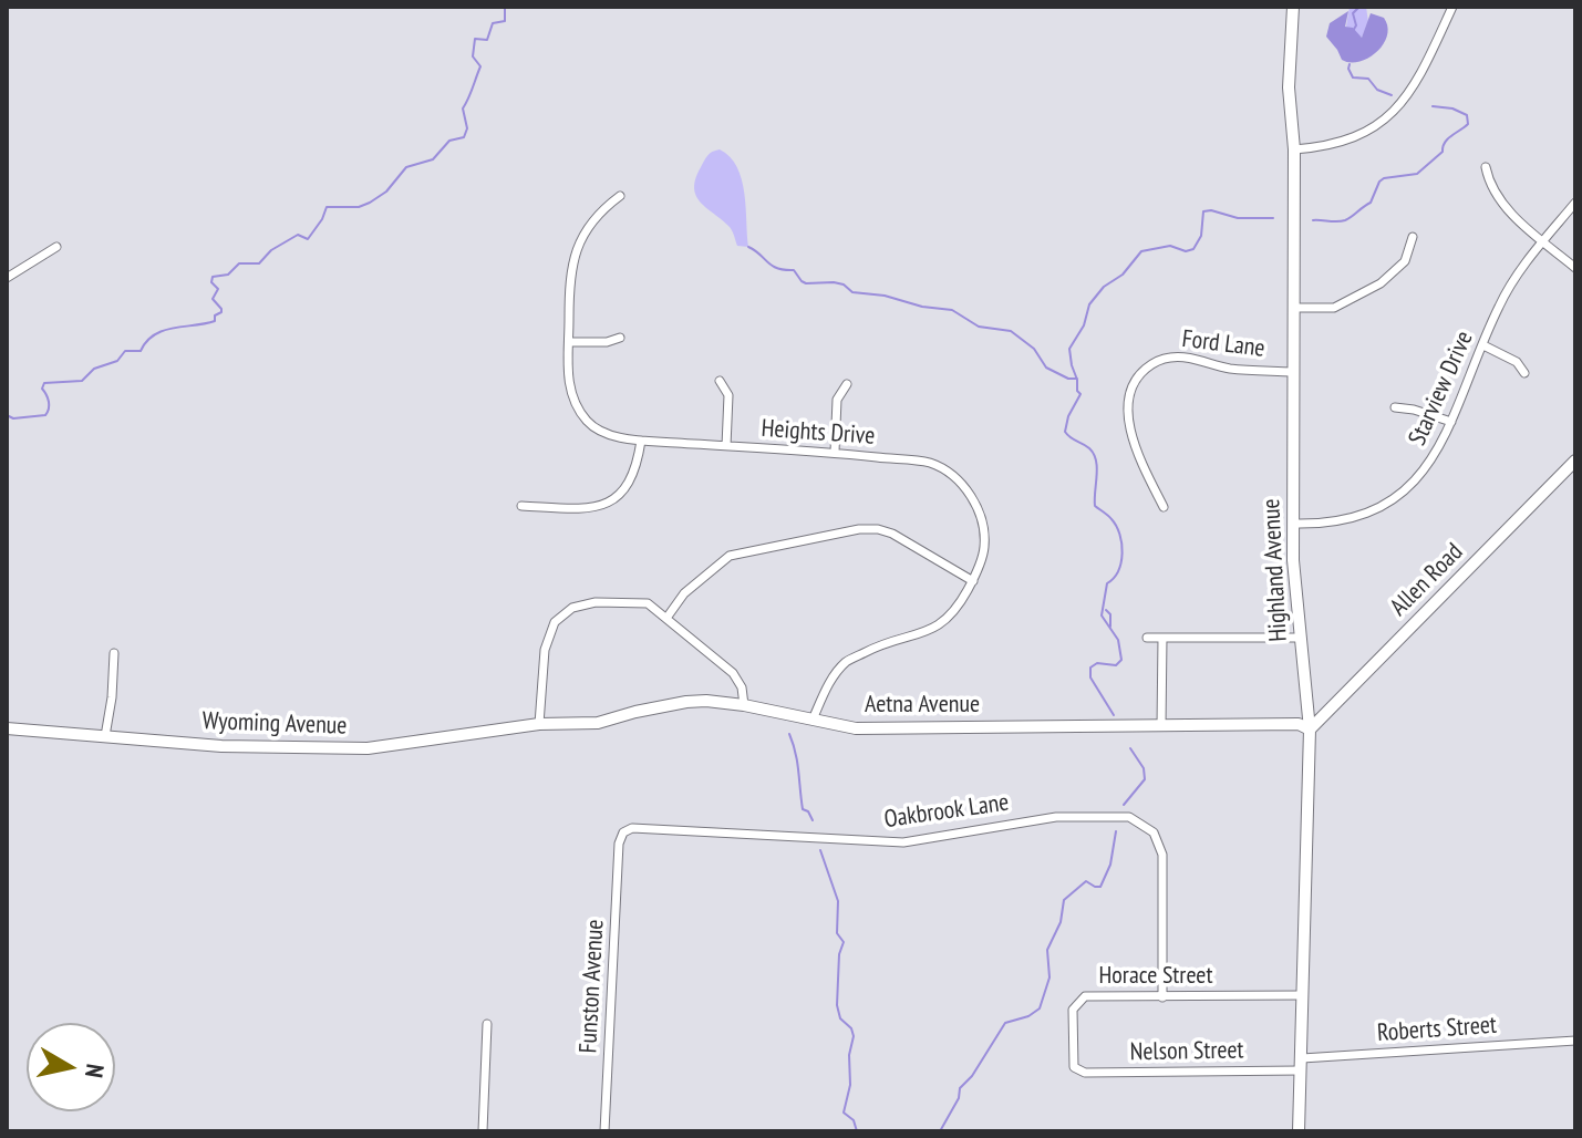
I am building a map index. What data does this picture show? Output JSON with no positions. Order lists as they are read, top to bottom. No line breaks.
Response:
{"streets":{"street":["Ford Lane","Starview Drive","Heights Drive","Highland Avenue","Allen Road","Aetna Avenue","Wyoming Avenue","Oakbrook Lane","Horace Street","Funston Avenue","Roberts Street","Nelson Street"]},"crossings":[["Ford Lane","Highland Avenue"],["Starview Drive","Highland Avenue"],["Heights Drive","Aetna Avenue"],["Highland Avenue","Allen Road"],["Highland Avenue","Aetna Avenue"],["Highland Avenue","Horace Street"],["Highland Avenue","Roberts Street"],["Highland Avenue","Nelson Street"],["Allen Road","Aetna Avenue"],["Aetna Avenue","Wyoming Avenue"],["Oakbrook Lane","Horace Street"],["Oakbrook Lane","Funston Avenue"],["Horace Street","Nelson Street"],["Roberts Street","Nelson Street"]],"north":"right"}
